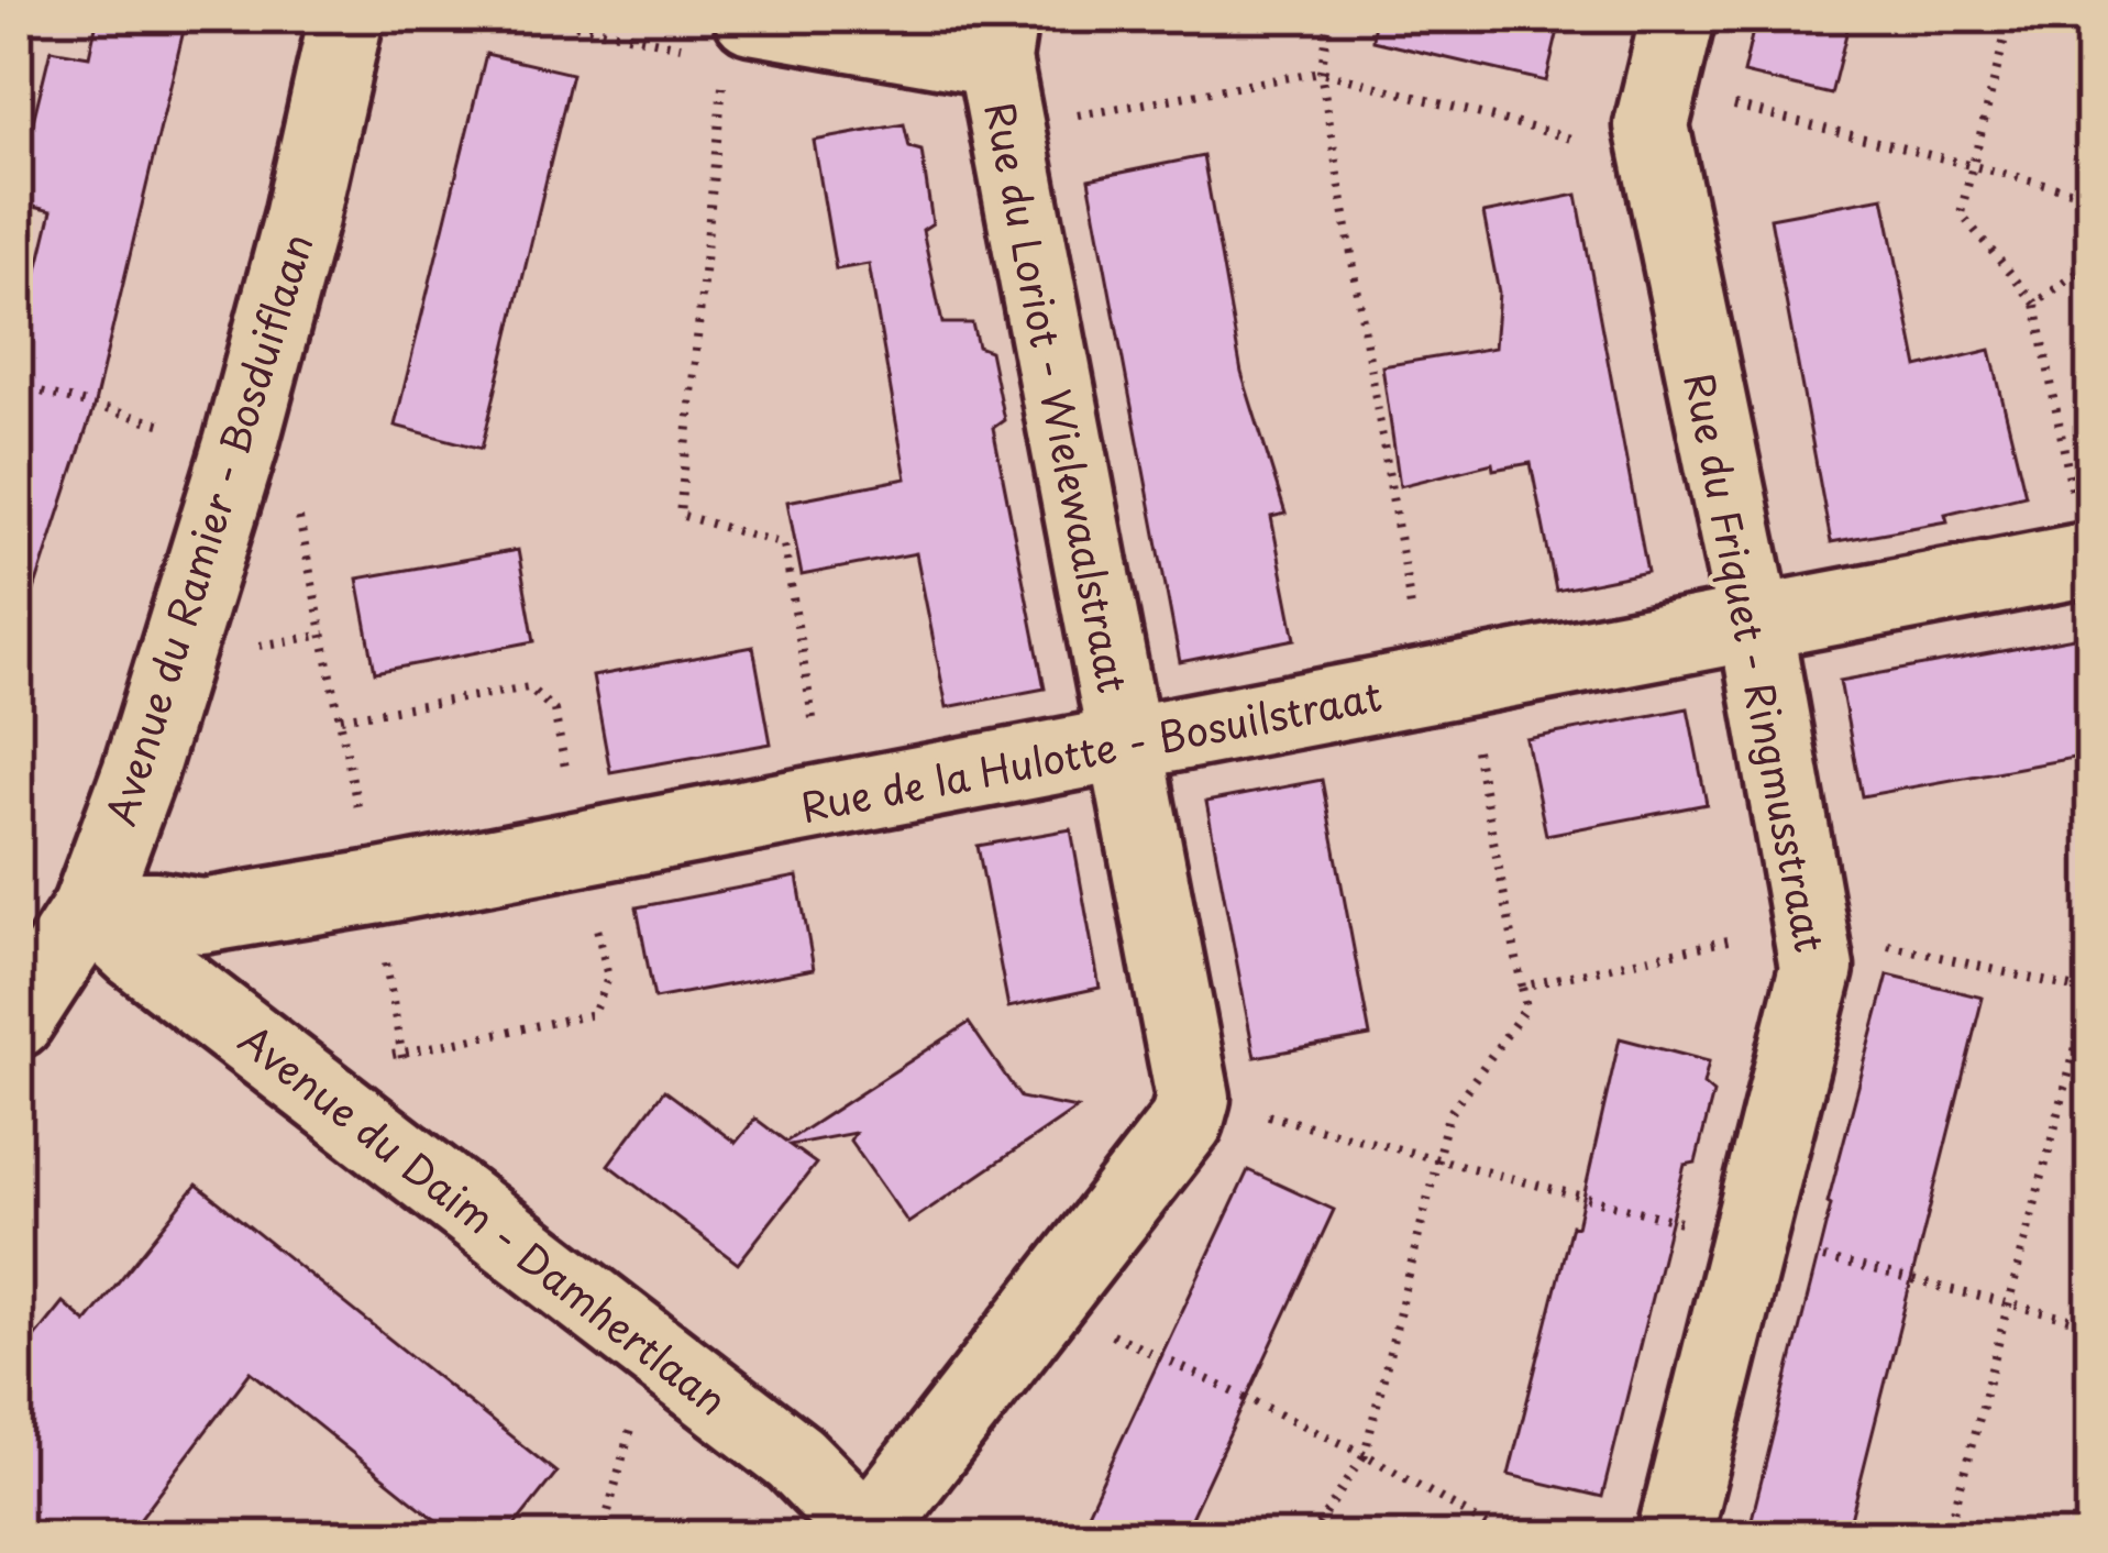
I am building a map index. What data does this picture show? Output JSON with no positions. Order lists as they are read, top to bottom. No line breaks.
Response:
{"streets":{"street":["Rue du Loriot - Wielewaalstraat","Avenue du Ramier - Bosduiflaan","Rue du Friquet - Ringmusstraat","Rue de la Hulotte - Bosuilstraat","Avenue du Daim - Damhertlaan"]},"crossings":[["Rue du Loriot - Wielewaalstraat","Rue de la Hulotte - Bosuilstraat"],["Rue du Loriot - Wielewaalstraat","Avenue du Daim - Damhertlaan"],["Avenue du Ramier - Bosduiflaan","Rue de la Hulotte - Bosuilstraat"],["Avenue du Ramier - Bosduiflaan","Avenue du Daim - Damhertlaan"],["Rue du Friquet - Ringmusstraat","Rue de la Hulotte - Bosuilstraat"],["Rue de la Hulotte - Bosuilstraat","Avenue du Daim - Damhertlaan"]]}
